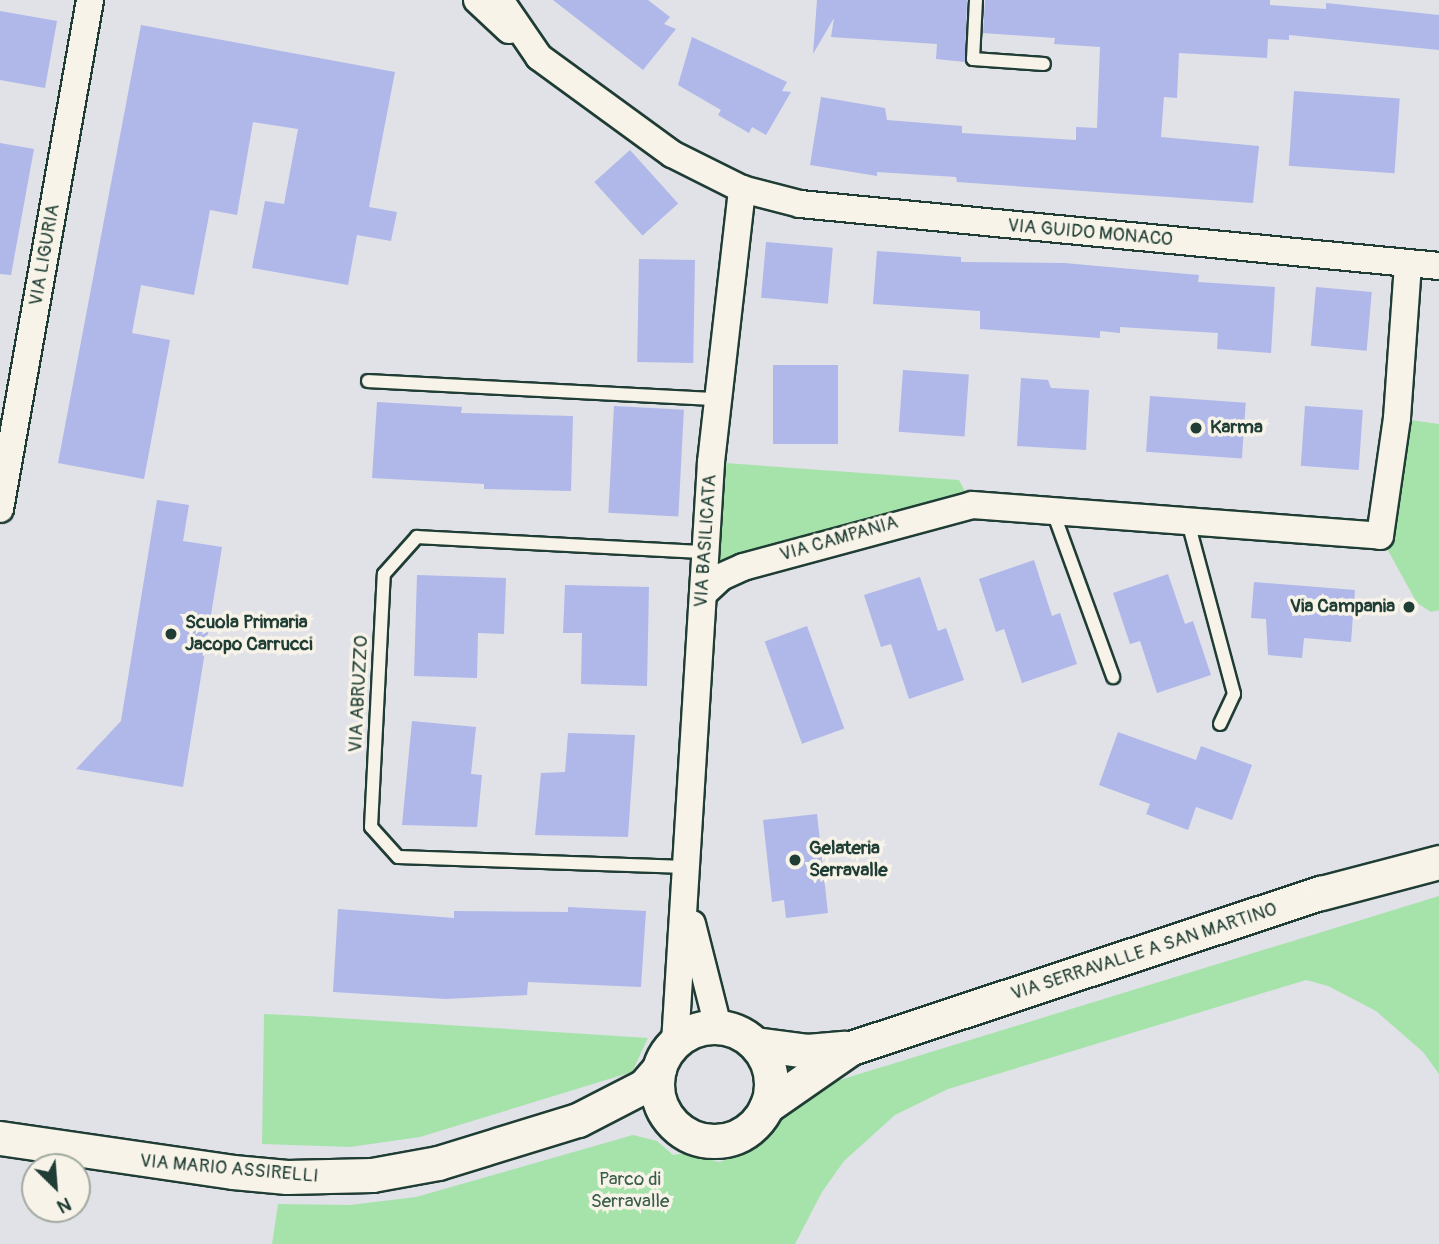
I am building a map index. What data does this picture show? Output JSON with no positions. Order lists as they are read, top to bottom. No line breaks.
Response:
{"streets":{"street":["VIA GUIDO MONACO","VIA LIGURIA","VIA CAMPANIA","VIA BASILICATA","VIA SERRAVALLE A SAN MARTINO","VIA MARIO ASSIRELLI"],"lane":["VIA ABRUZZO"]},"crossings":[["VIA GUIDO MONACO","VIA CAMPANIA"],["VIA GUIDO MONACO","VIA BASILICATA"],["VIA CAMPANIA","VIA BASILICATA"],["VIA BASILICATA","VIA ABRUZZO"]],"parks":["Parco di Serravalle"],"places":["Karma","Via Campania","Scuola Primaria Jacopo Carrucci","Gelateria Serravalle"],"north":"bottom right"}
